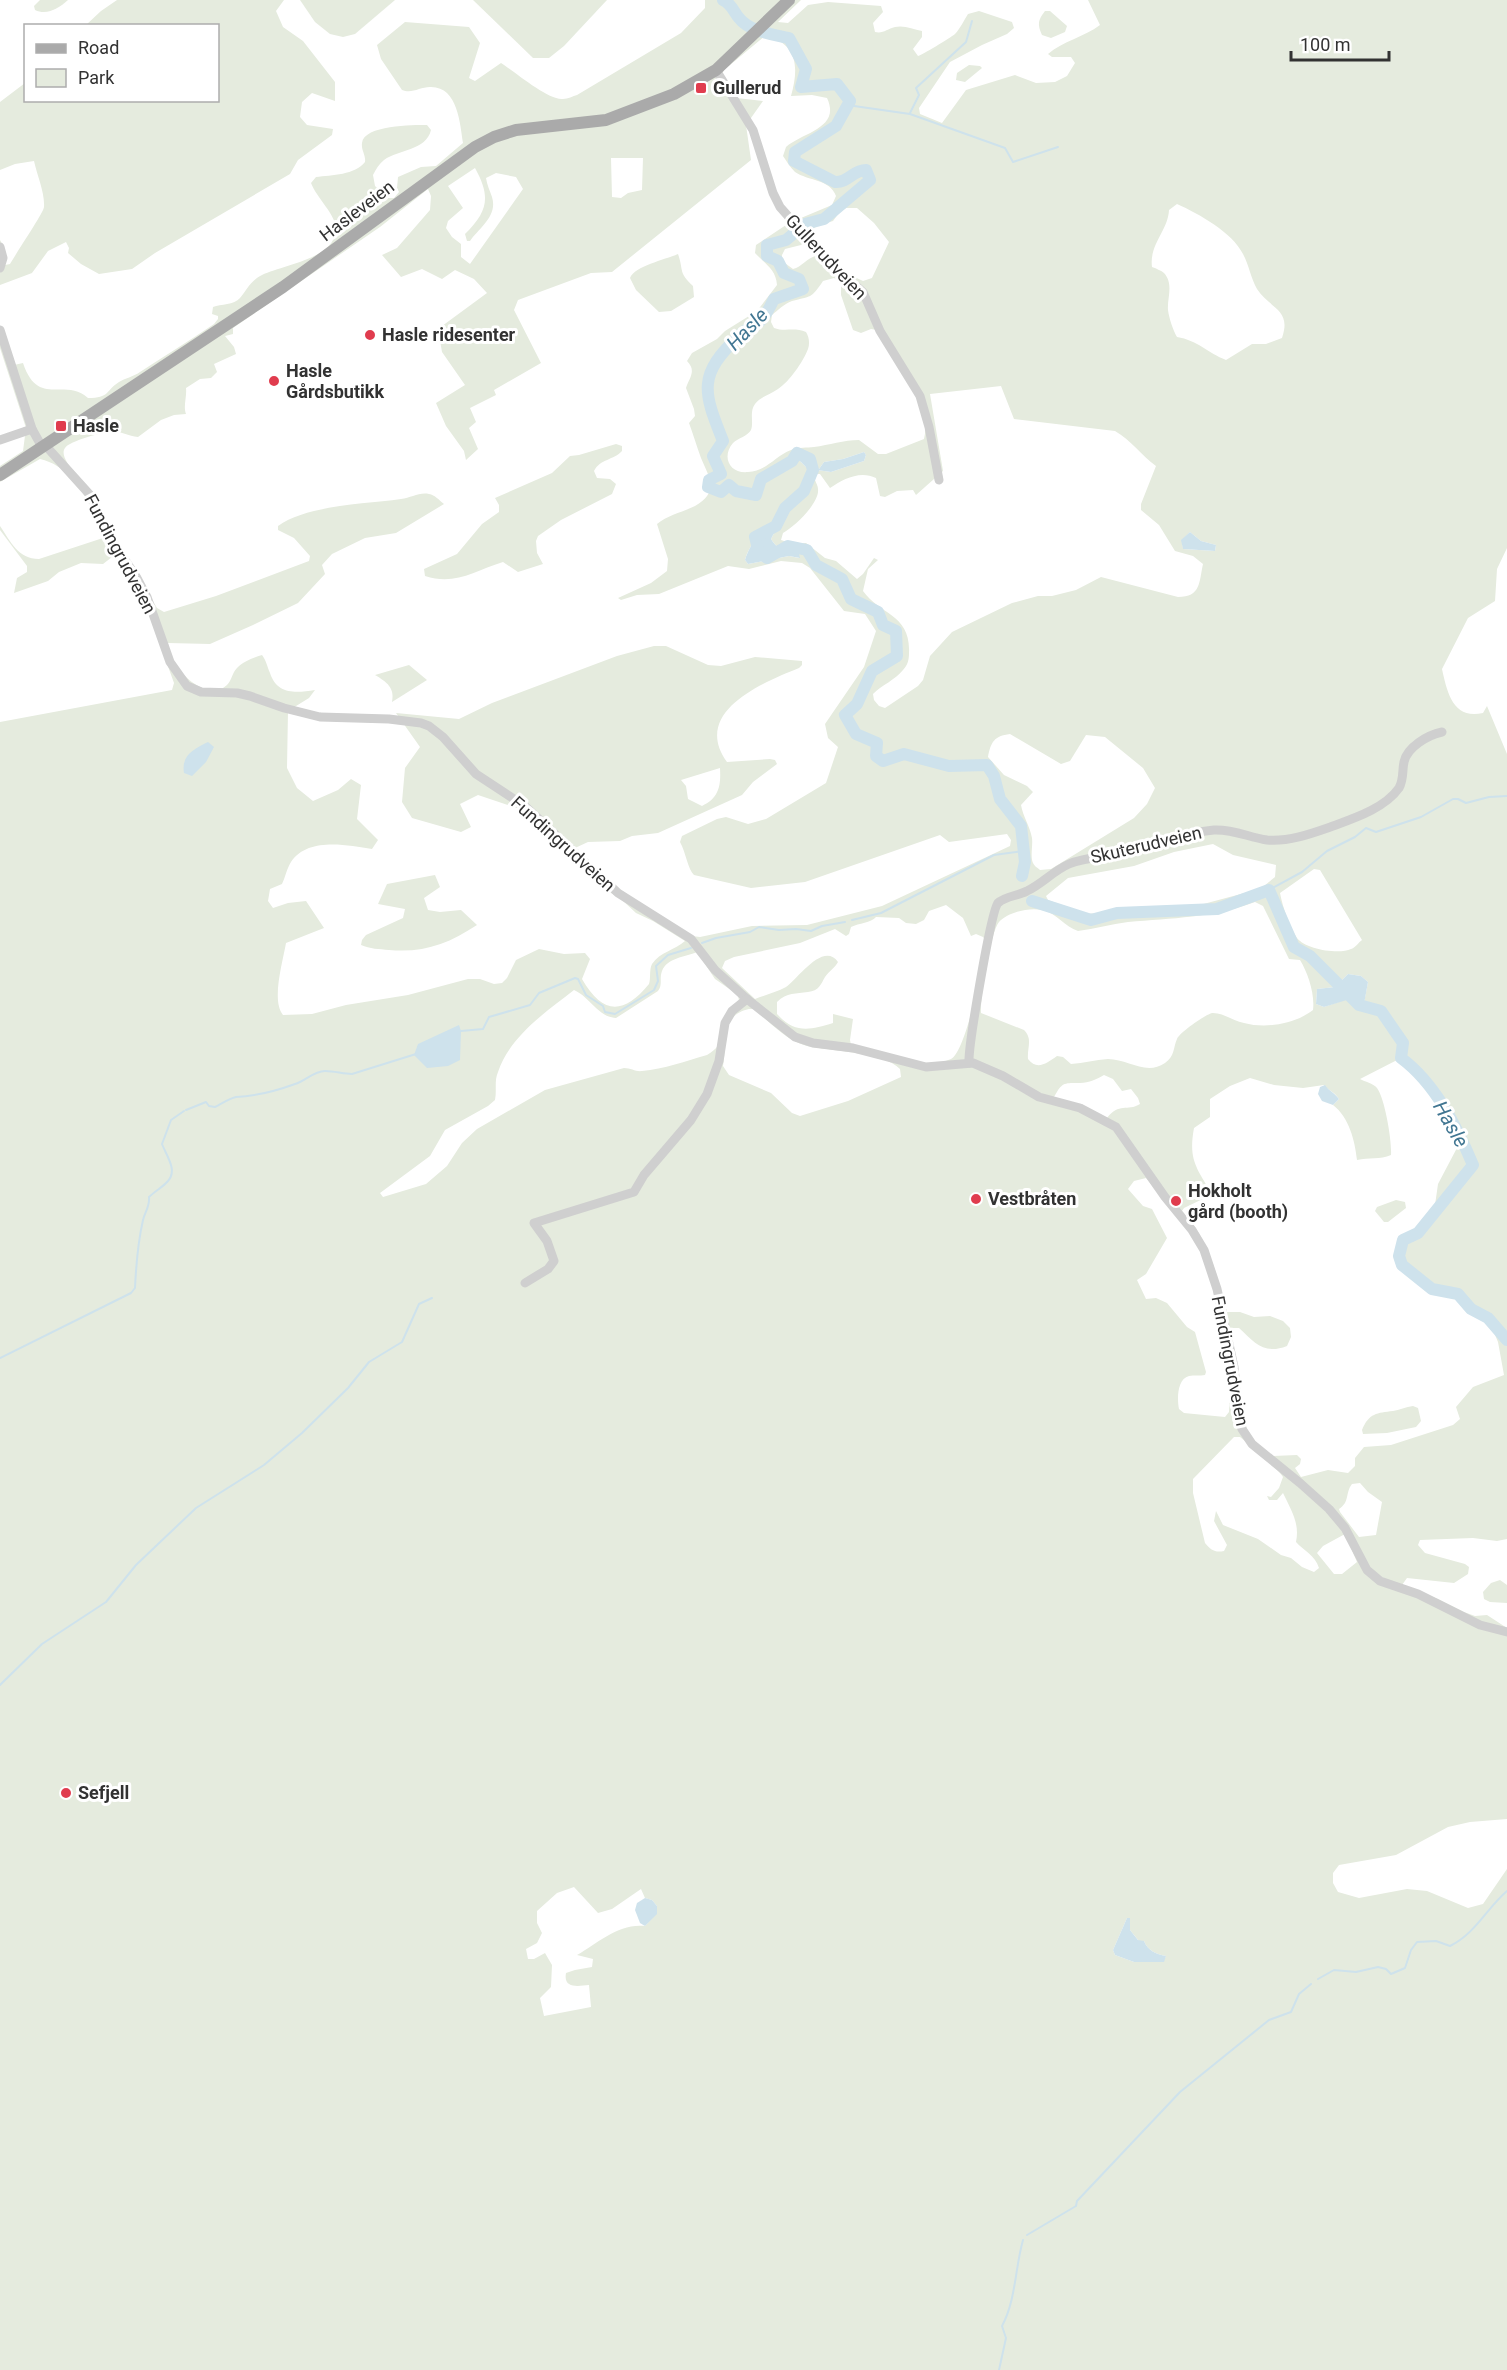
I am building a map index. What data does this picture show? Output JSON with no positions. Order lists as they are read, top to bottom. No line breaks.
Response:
{"streets":{"main road":["Hasleveien"],"street":["Gullerudveien","Fundingrudveien","Skuterudveien"]},"crossings":[["Hasleveien","Gullerudveien"],["Hasleveien","Fundingrudveien"],["Fundingrudveien","Skuterudveien"]],"water":["Hasle"],"places":{"transit":["Gullerud","Hasle"],"other":["Hasle ridesenter","Hasle Gårdsbutikk","Vestbråten","Hokholt gård (booth)","Sefjell"]},"legend":["Road","Park"],"scale_bar":"100 m"}
